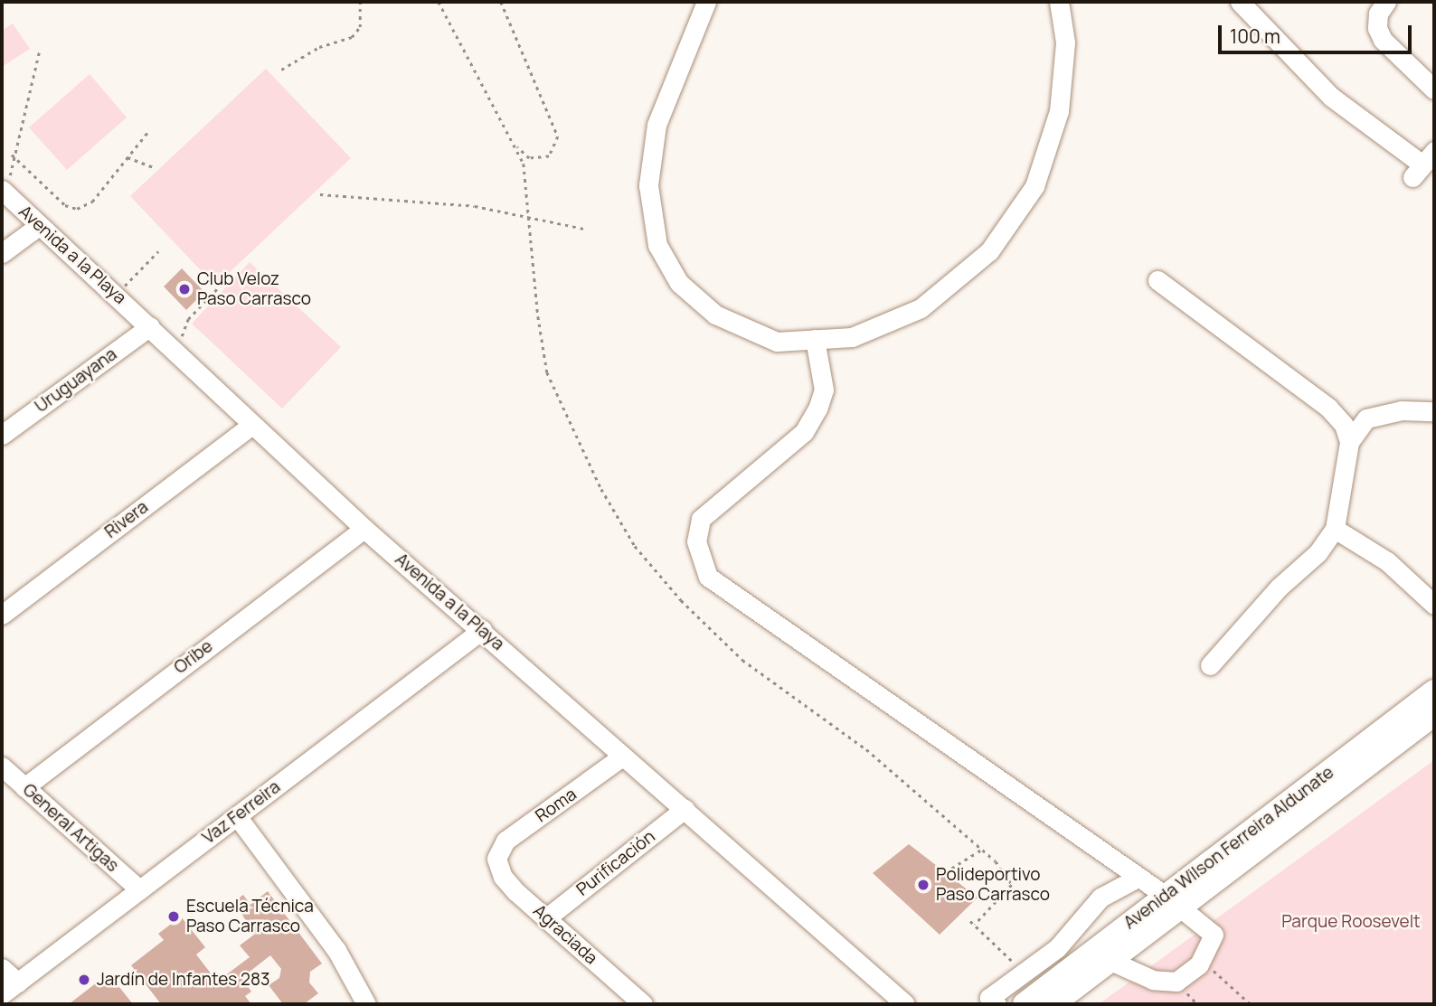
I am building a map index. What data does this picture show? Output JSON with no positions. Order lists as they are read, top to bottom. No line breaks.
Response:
{"streets":{"main road":["Avenida Wilson Ferreira Aldunate"],"street":["Avenida a la Playa","Uruguayana","Rivera","Oribe","Roma","Vaz Ferreira","General Artigas","Purificación","Agraciada"]},"crossings":[["Avenida a la Playa","Uruguayana"],["Avenida a la Playa","Rivera"],["Avenida a la Playa","Oribe"],["Avenida a la Playa","Roma"],["Avenida a la Playa","Vaz Ferreira"],["Avenida a la Playa","Purificación"],["Oribe","General Artigas"],["Roma","Agraciada"],["Vaz Ferreira","General Artigas"],["Purificación","Agraciada"]],"parks":["Parque Roosevelt"],"places":["Club Veloz Paso Carrasco","Polideportivo Paso Carrasco","Escuela Técnica Paso Carrasco","Jardín de Infantes 283"],"scale_bar":"100 m"}
